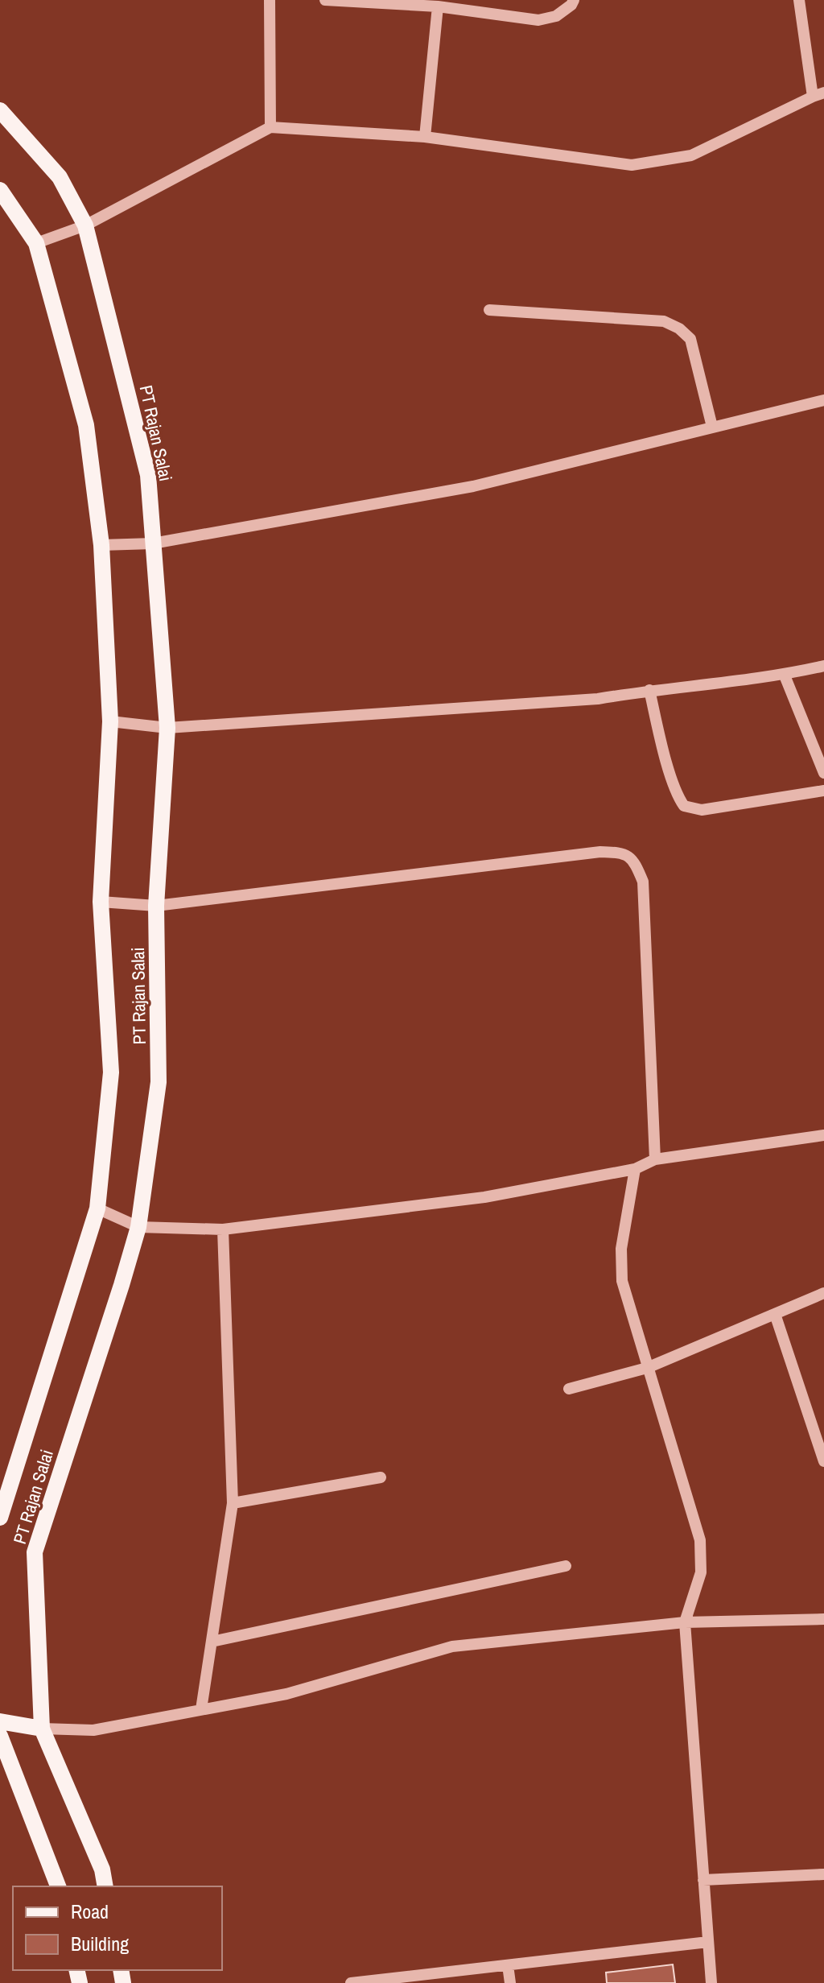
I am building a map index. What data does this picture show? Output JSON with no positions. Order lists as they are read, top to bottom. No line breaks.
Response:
{"streets":{"main road":["PT Rajan Salai"]},"legend":["Road","Building"]}
